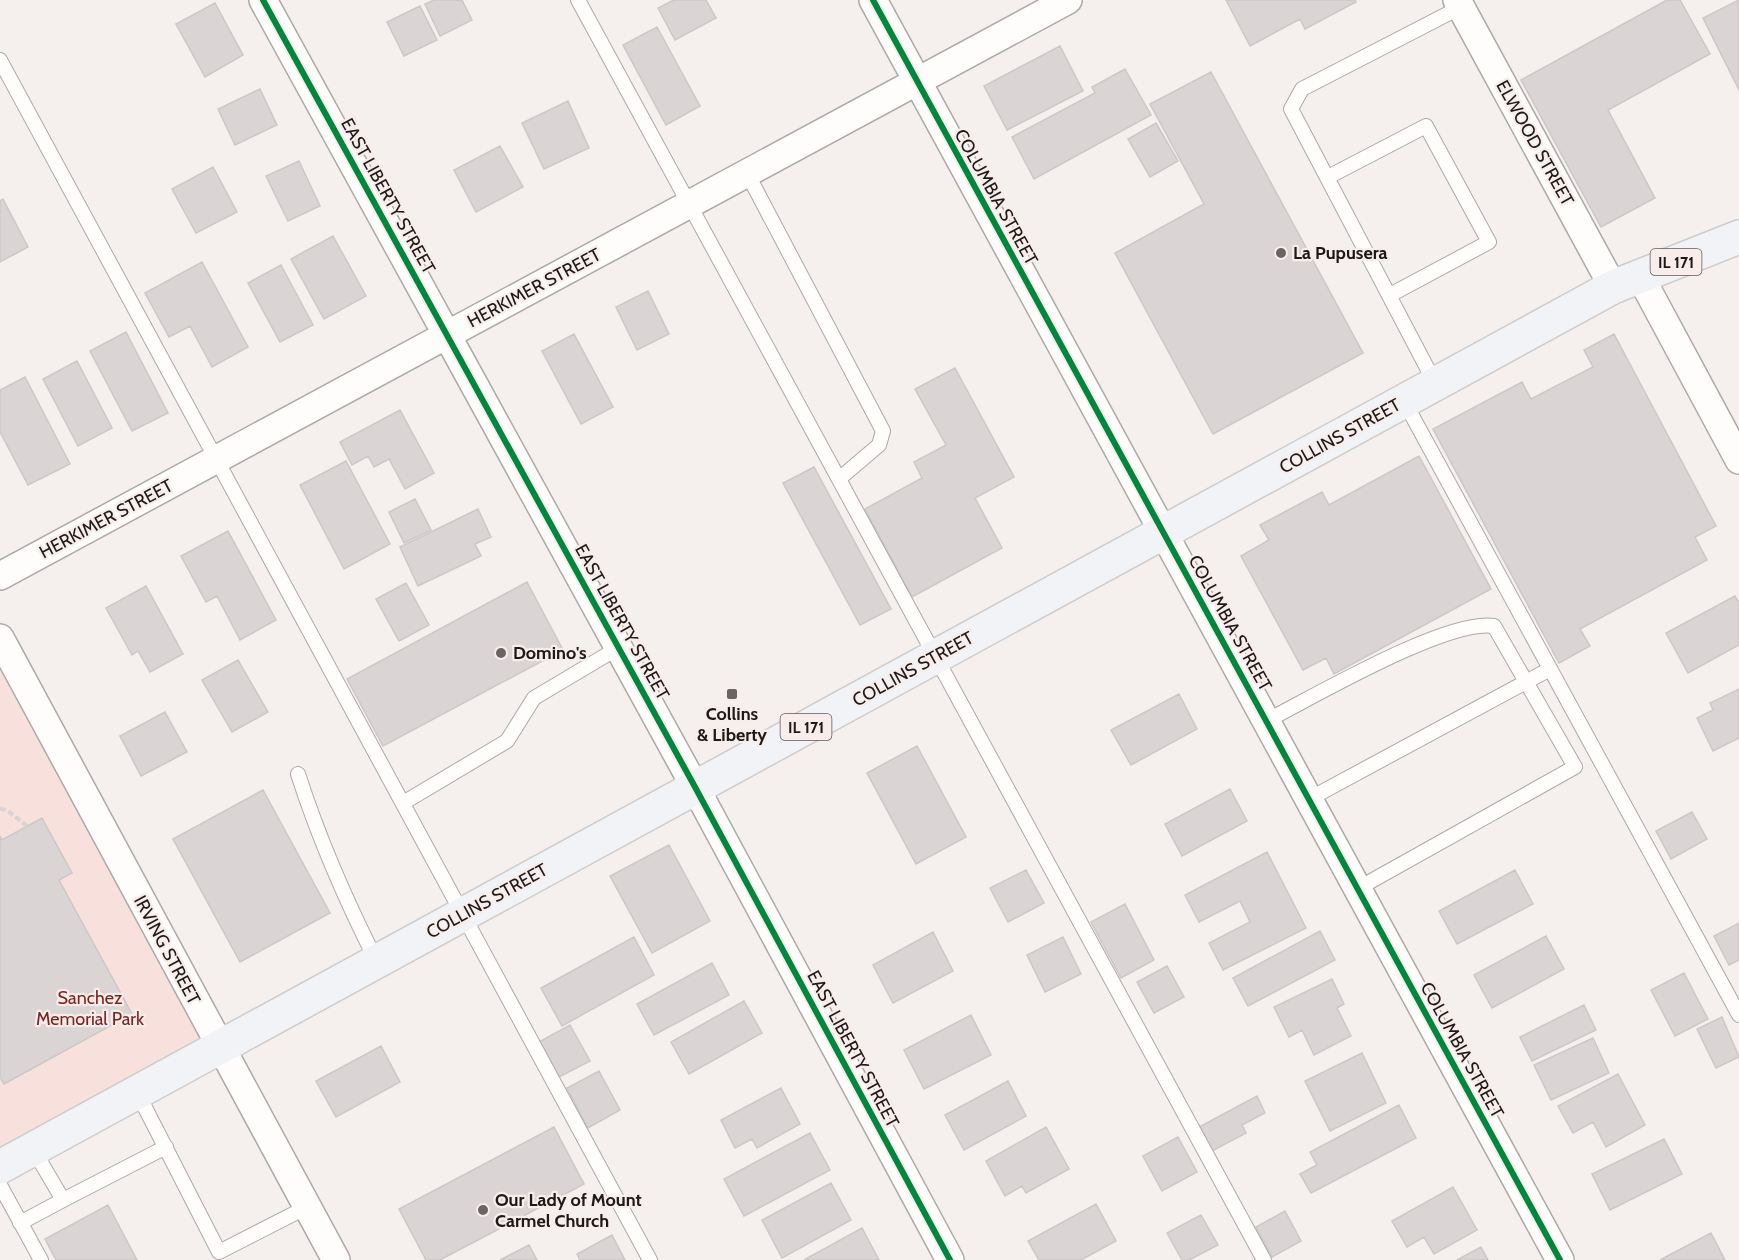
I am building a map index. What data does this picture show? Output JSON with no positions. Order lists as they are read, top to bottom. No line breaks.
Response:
{"streets":{"main road":["IL 171","COLLINS STREET"],"street":["ELWOOD STREET","EAST LIBERTY STREET","COLUMBIA STREET","HERKIMER STREET","IRVING STREET"]},"crossings":[["ELWOOD STREET","COLLINS STREET"],["EAST LIBERTY STREET","HERKIMER STREET"],["EAST LIBERTY STREET","COLLINS STREET"],["COLUMBIA STREET","HERKIMER STREET"],["COLUMBIA STREET","COLLINS STREET"],["COLLINS STREET","IRVING STREET"]],"parks":["Sanchez Memorial Park"],"places":{"other":["La Pupusera","Domino's","Our Lady of Mount Carmel Church"],"transit":["Collins & Liberty"]}}
